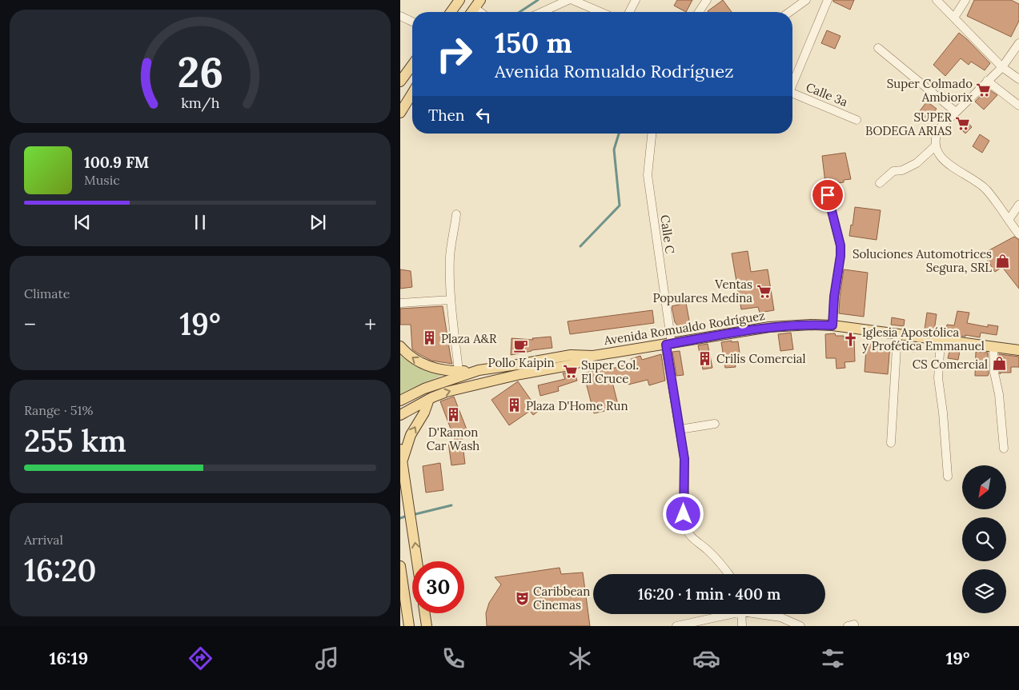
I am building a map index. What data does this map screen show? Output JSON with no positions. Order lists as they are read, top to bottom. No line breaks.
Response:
{"streets":{"main road":["Avenida Romualdo Rodríguez"],"street":["Calle 3a","Calle C"]},"crossings":[["Calle C","Avenida Romualdo Rodríguez"]],"places":{"supermarket":["Super Colmado Ambiorix","SUPER BODEGA ARIAS","Ventas Populares Medina","Super Col. El Cruce"],"shop":["Soluciones Automotrices Segura, SRL","CS Comercial"],"building":["Plaza A&R","Crilis Comercial","Plaza D'Home Run","D'Ramon Car Wash"],"church":["Iglesia Apostólica y Profética Emmanuel"],"cafe":["Pollo Kaipin"],"theatre":["Caribbean Cinemas"]},"north":"bottom left","page":{"turn":["150 m","Avenida Romualdo Rodríguez"],"then":"Then","song":["100.9 FM","Music"],"tile":["Climate",["Range · 51%","255 km"],["Arrival","16:20"]],"heat":["−","19°","+"],"limit":"30","trip":"16:20 · 1 min · 400 m","tabs":["16:19","19°"],"gauge":["26","km/h"]}}
